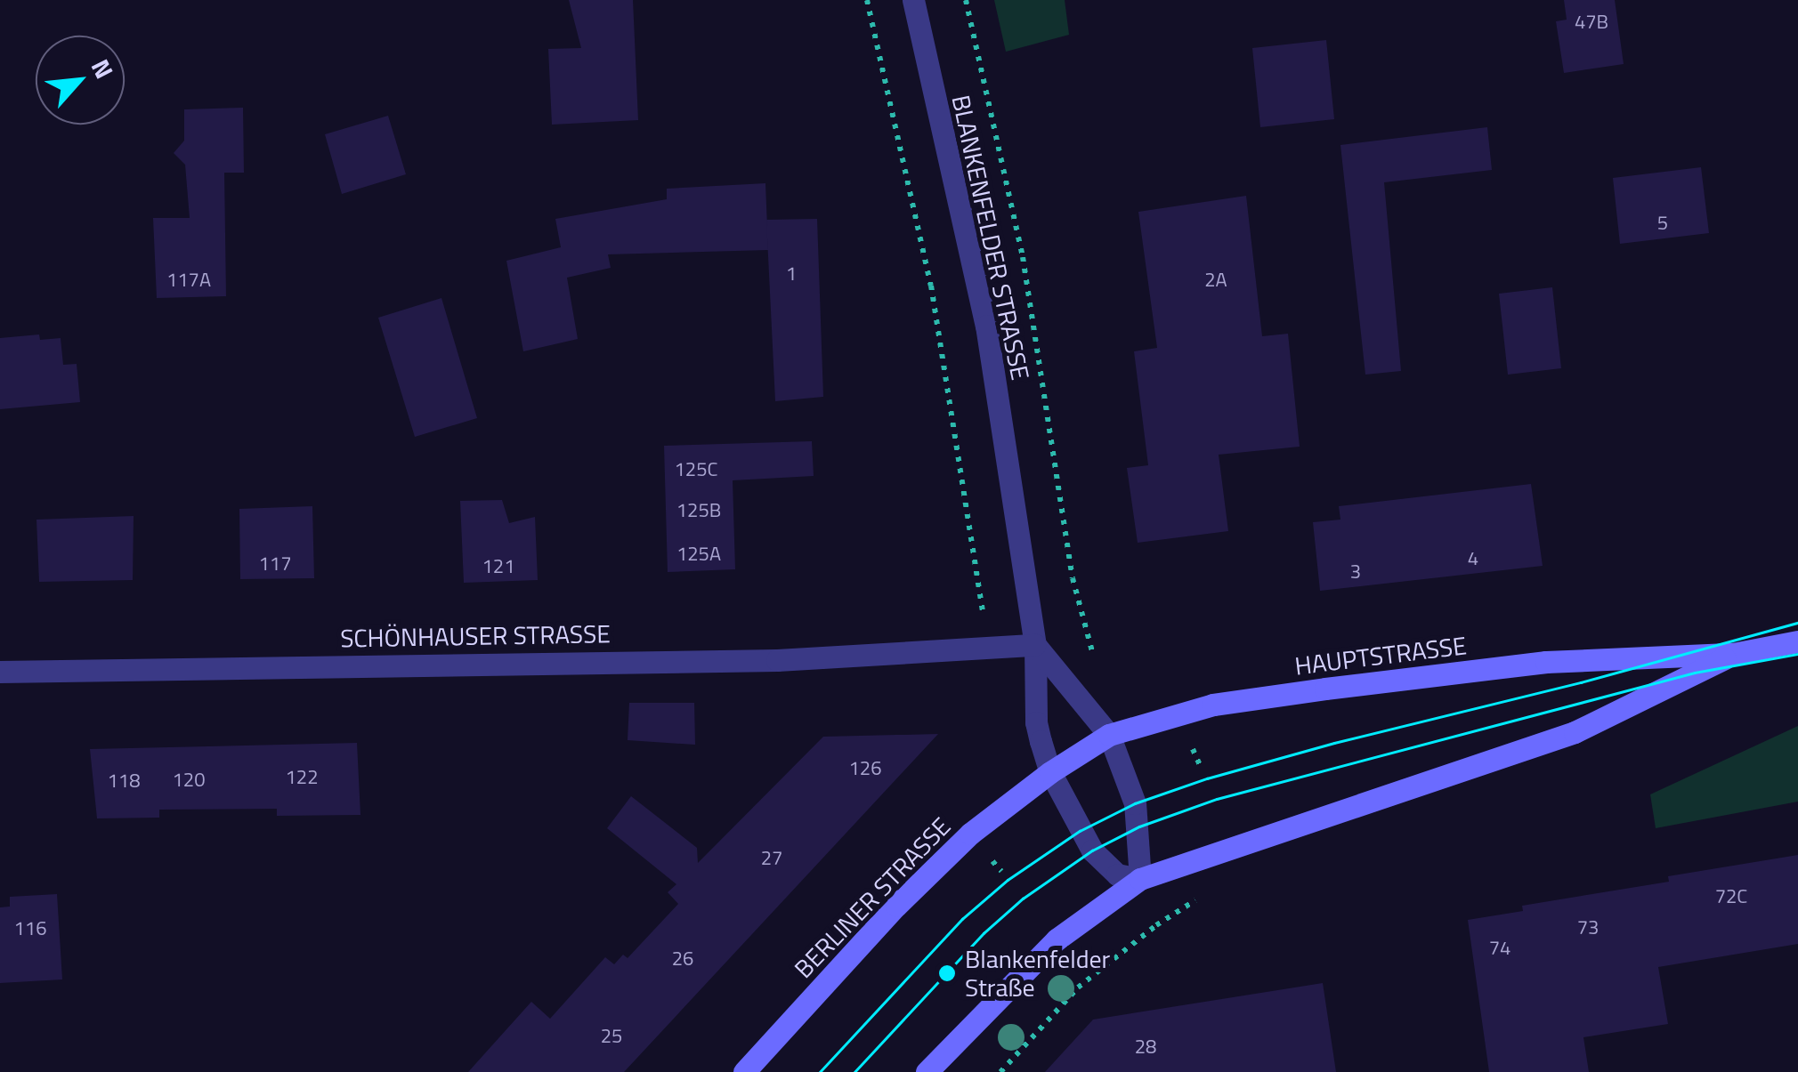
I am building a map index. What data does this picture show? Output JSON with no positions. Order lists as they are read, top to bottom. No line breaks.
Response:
{"streets":{"main road":["HAUPTSTRASSE","BERLINER STRASSE"],"street":["BLANKENFELDER STRASSE","SCHÖNHAUSER STRASSE"]},"crossings":[["BLANKENFELDER STRASSE","SCHÖNHAUSER STRASSE"],["BLANKENFELDER STRASSE","HAUPTSTRASSE"],["BLANKENFELDER STRASSE","BERLINER STRASSE"],["HAUPTSTRASSE","BERLINER STRASSE"]],"places":["Blankenfelder Straße"],"house_numbers":["47B","5","1","117A","2A","125C","125B","125A","4","117","121","3","126","122","120","118","27","72C","73","116","74","26","25","28"],"north":"top right"}
